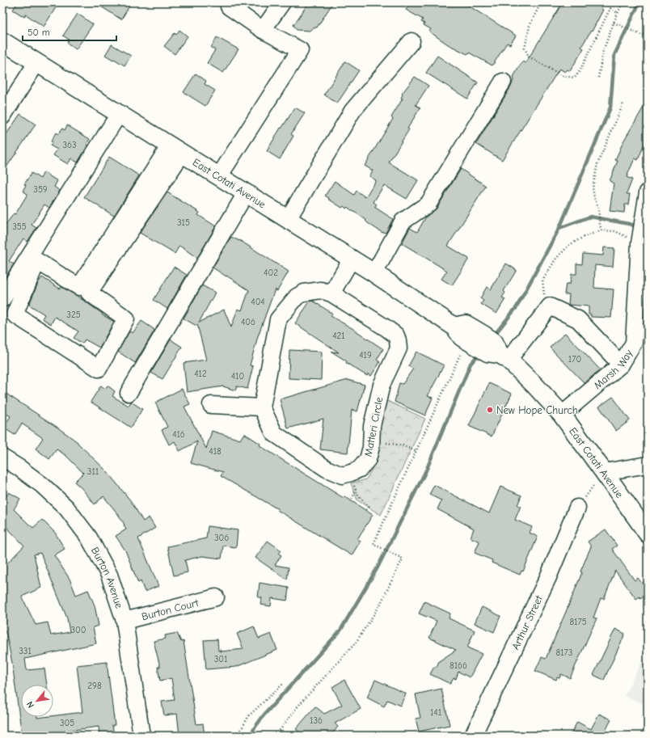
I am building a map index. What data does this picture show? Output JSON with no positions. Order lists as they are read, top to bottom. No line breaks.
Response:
{"streets":{"main road":["East Cotati Avenue"],"street":["Marsh Way","Matteri Circle","Burton Avenue","Burton Court","Arthur Street"]},"crossings":[["East Cotati Avenue","Marsh Way"],["Burton Avenue","Burton Court"]],"places":["New Hope Church"],"house_numbers":["363","359","315","355","402","404","325","406","421","419","170","412","410","416","418","311","306","8175","300","331","8173","301","8166","298","141","136","305"],"scale_bar":"50 m","north":"bottom left"}
